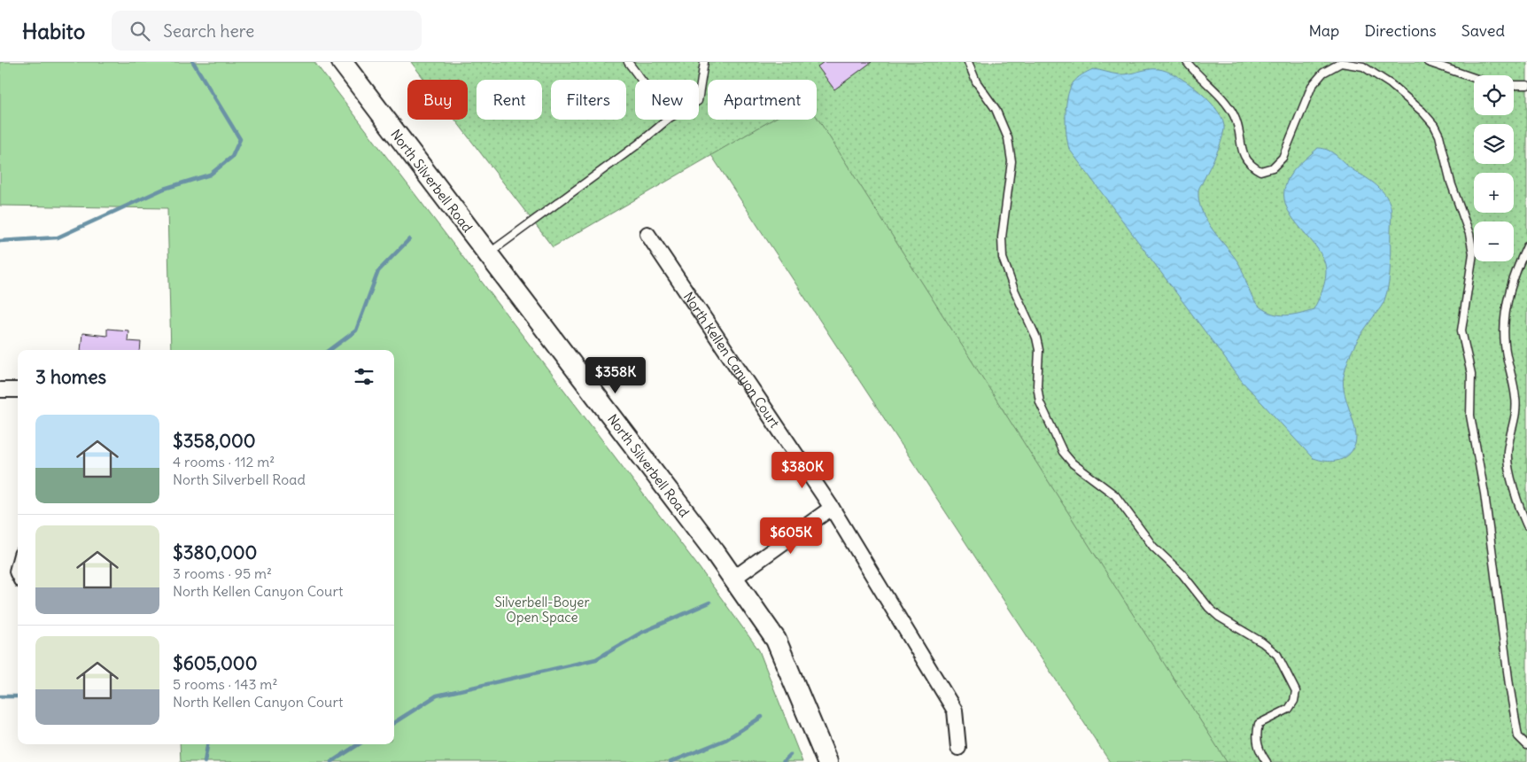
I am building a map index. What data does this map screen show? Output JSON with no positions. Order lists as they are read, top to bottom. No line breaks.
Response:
{"streets":{"main road":["North Silverbell Road"],"street":["North Kellen Canyon Court"]},"parks":["Silverbell-Boyer Open Space"],"page":{"header":"Habito","search":"Search here","nav":["Map","Directions","Saved"],"map_buttons":["+","−"],"chip":["Buy","Rent","Filters","New","Apartment"],"heading":"3 homes","price":["$358K","$380K","$605K"],"list":[{"name":"$358,000","note":"4 rooms · 112 m² · North Silverbell Road"},{"name":"$380,000","note":"3 rooms · 95 m² · North Kellen Canyon Court"},{"name":"$605,000","note":"5 rooms · 143 m² · North Kellen Canyon Court"}]}}
